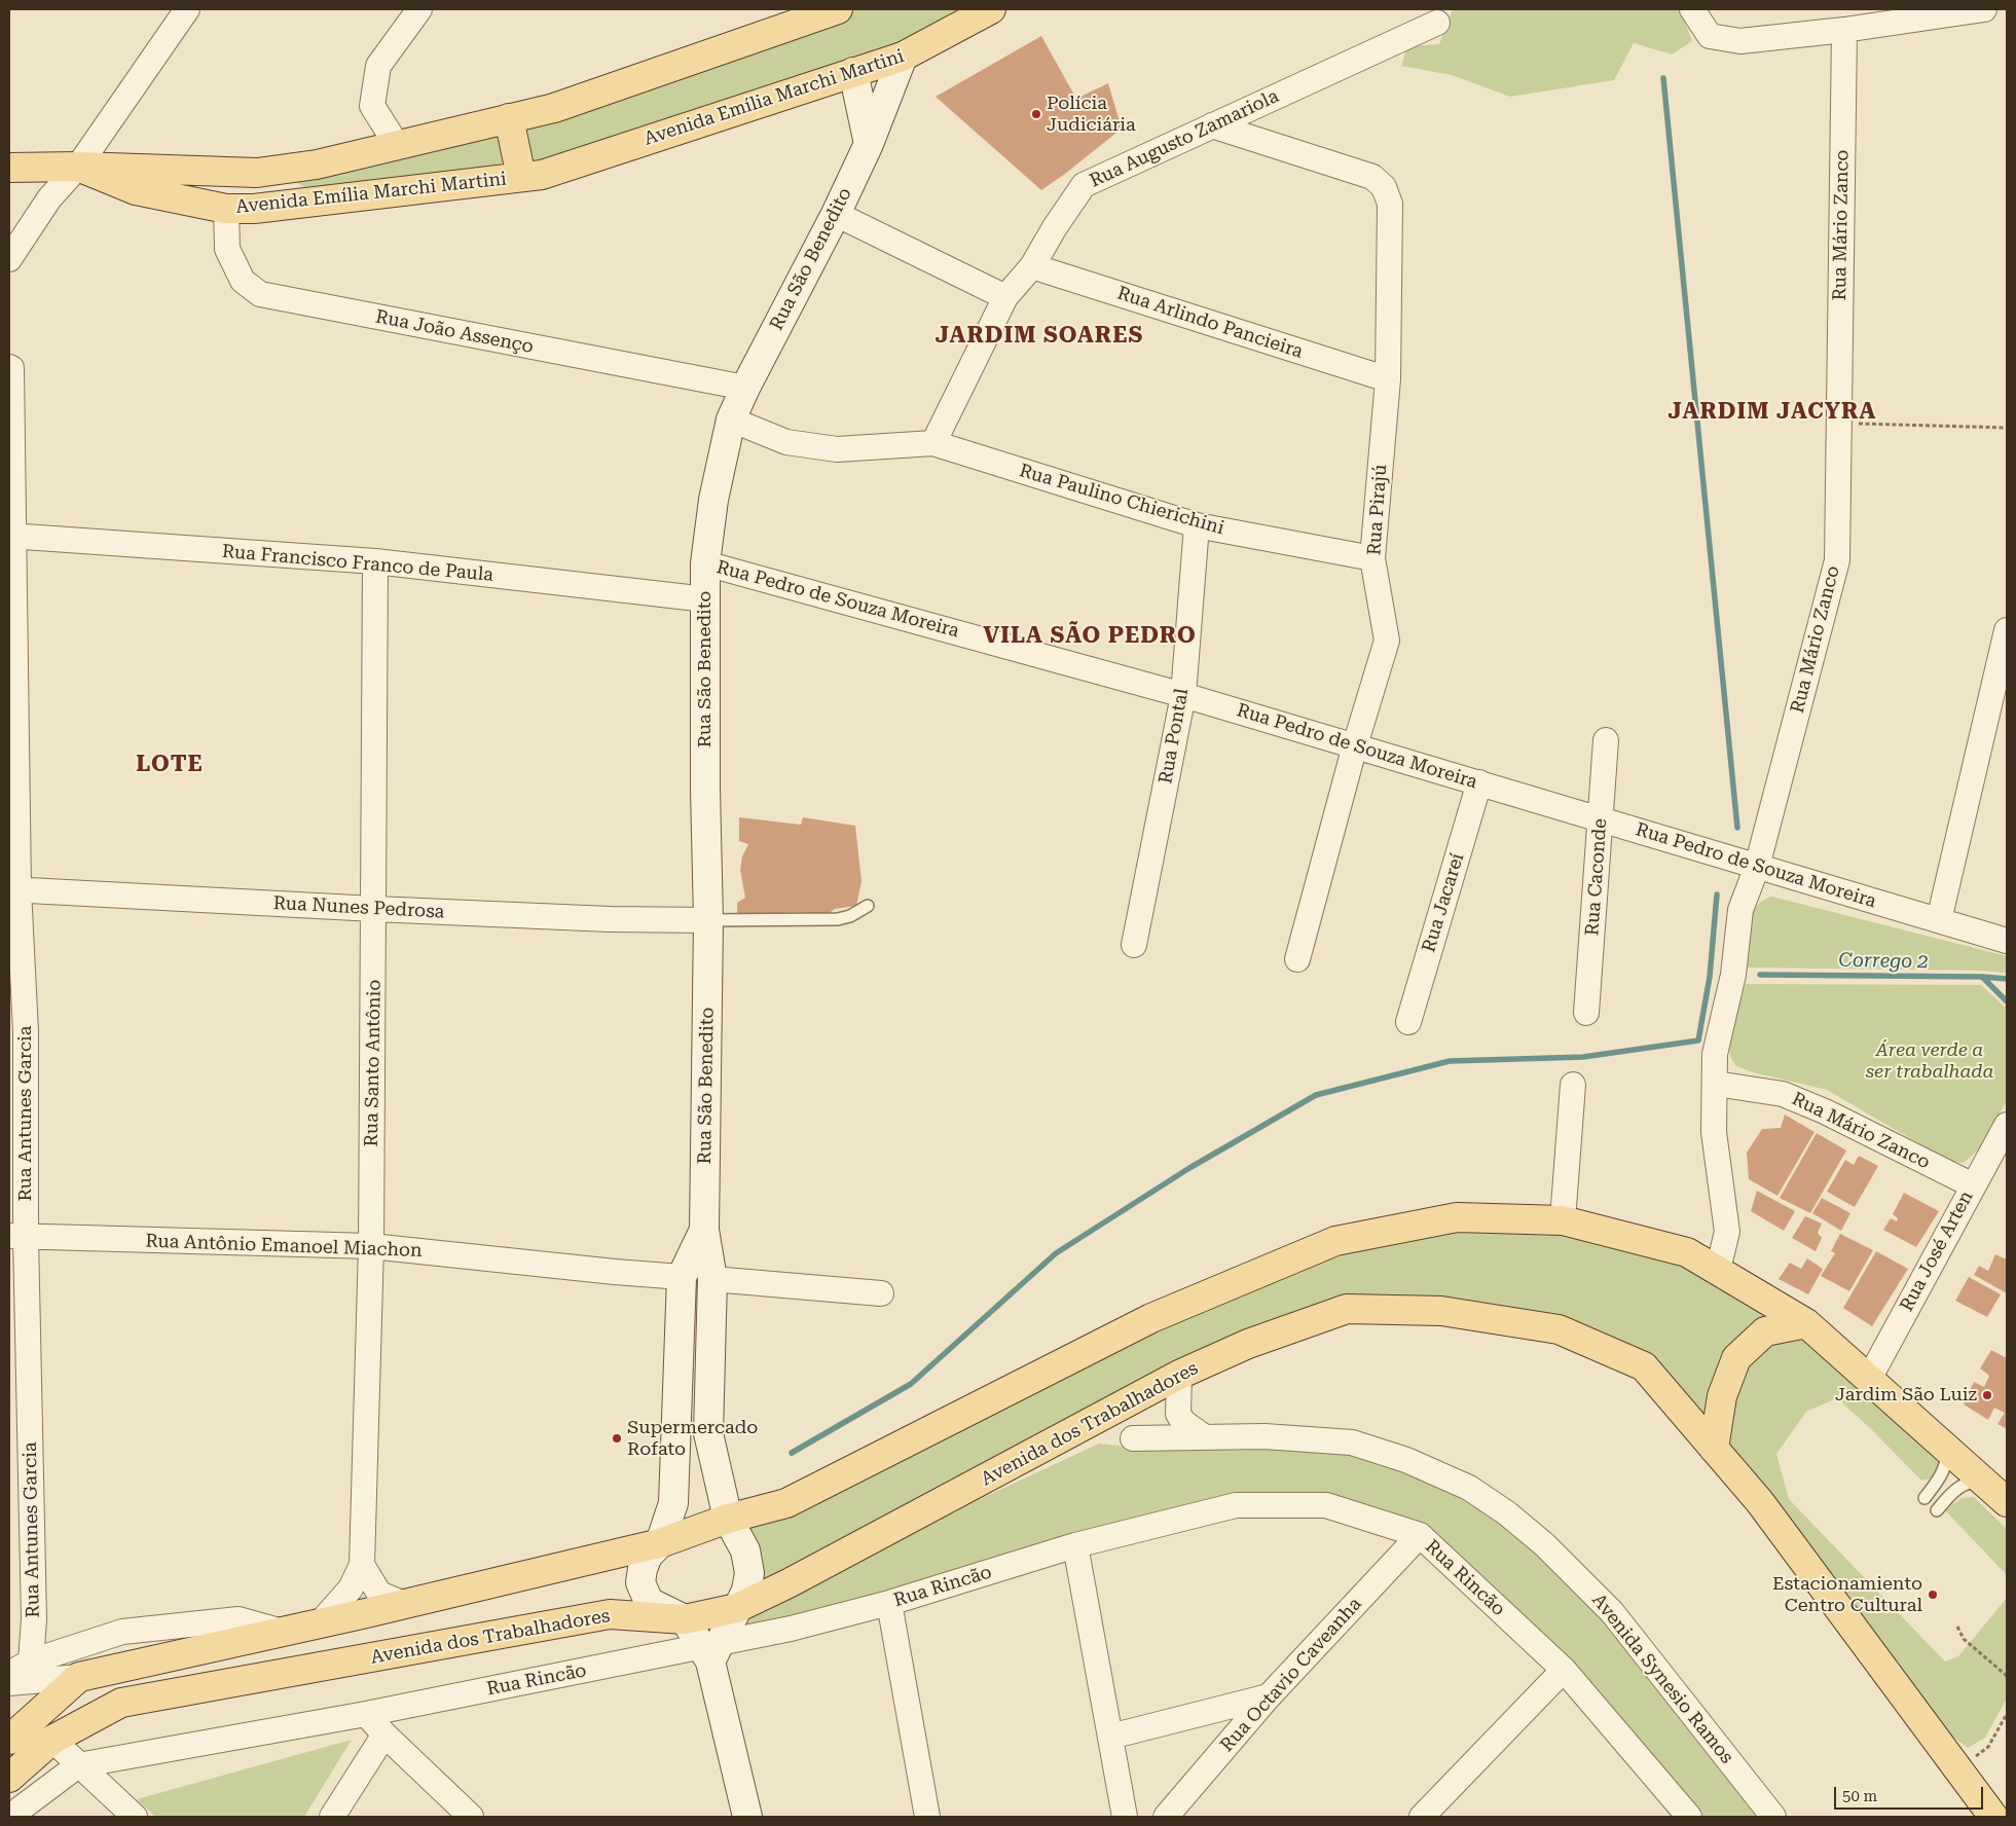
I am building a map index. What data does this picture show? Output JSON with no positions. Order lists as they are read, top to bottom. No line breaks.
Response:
{"streets":{"main road":["Avenida Emília Marchi Martini","Rua São Benedito","Avenida dos Trabalhadores"],"street":["Rua Augusto Zamariola","Rua Mário Zanco","Rua Arlindo Pancieira","Rua João Assenço","Rua Paulino Chierichini","Rua Pirajú","Rua Francisco Franco de Paula","Rua Pedro de Souza Moreira","Rua Pontal","Rua Caconde","Rua Jacareí","Rua Nunes Pedrosa","Rua Santo Antônio","Rua Antunes Garcia","Rua Antônio Emanoel Miachon","Rua José Arten","Rua Rincão","Rua Octavio Caveanha","Avenida Synesio Ramos"]},"crossings":[["Avenida Emília Marchi Martini","Rua São Benedito"],["Avenida Emília Marchi Martini","Rua João Assenço"],["Rua Augusto Zamariola","Rua Arlindo Pancieira"],["Rua Augusto Zamariola","Rua Paulino Chierichini"],["Rua Augusto Zamariola","Rua Pirajú"],["Rua Mário Zanco","Rua Pedro de Souza Moreira"],["Rua Mário Zanco","Rua José Arten"],["Rua São Benedito","Rua João Assenço"],["Rua São Benedito","Rua Francisco Franco de Paula"],["Rua São Benedito","Rua Pedro de Souza Moreira"],["Rua São Benedito","Rua Nunes Pedrosa"],["Rua São Benedito","Rua Antônio Emanoel Miachon"],["Rua São Benedito","Avenida dos Trabalhadores"],["Rua Arlindo Pancieira","Rua Pirajú"],["Rua Paulino Chierichini","Rua Pirajú"],["Rua Paulino Chierichini","Rua Pontal"],["Rua Pirajú","Rua Pedro de Souza Moreira"],["Rua Francisco Franco de Paula","Rua Santo Antônio"],["Rua Francisco Franco de Paula","Rua Antunes Garcia"],["Rua Pedro de Souza Moreira","Rua Pontal"],["Rua Pedro de Souza Moreira","Rua Caconde"],["Rua Pedro de Souza Moreira","Rua Jacareí"],["Rua Nunes Pedrosa","Rua Santo Antônio"],["Rua Nunes Pedrosa","Rua Antunes Garcia"],["Rua Santo Antônio","Rua Antônio Emanoel Miachon"],["Rua Antunes Garcia","Rua Antônio Emanoel Miachon"],["Rua Rincão","Rua Octavio Caveanha"]],"districts":["JARDIM SOARES","JARDIM JACYRA","VILA SÃO PEDRO","LOTE"],"water":["Corrego 2"],"parks":["Área verde a ser trabalhada"],"places":["Polícia Judiciária","Jardim São Luiz","Supermercado Rofato","Estacionamiento Centro Cultural"],"scale_bar":"50 m"}
